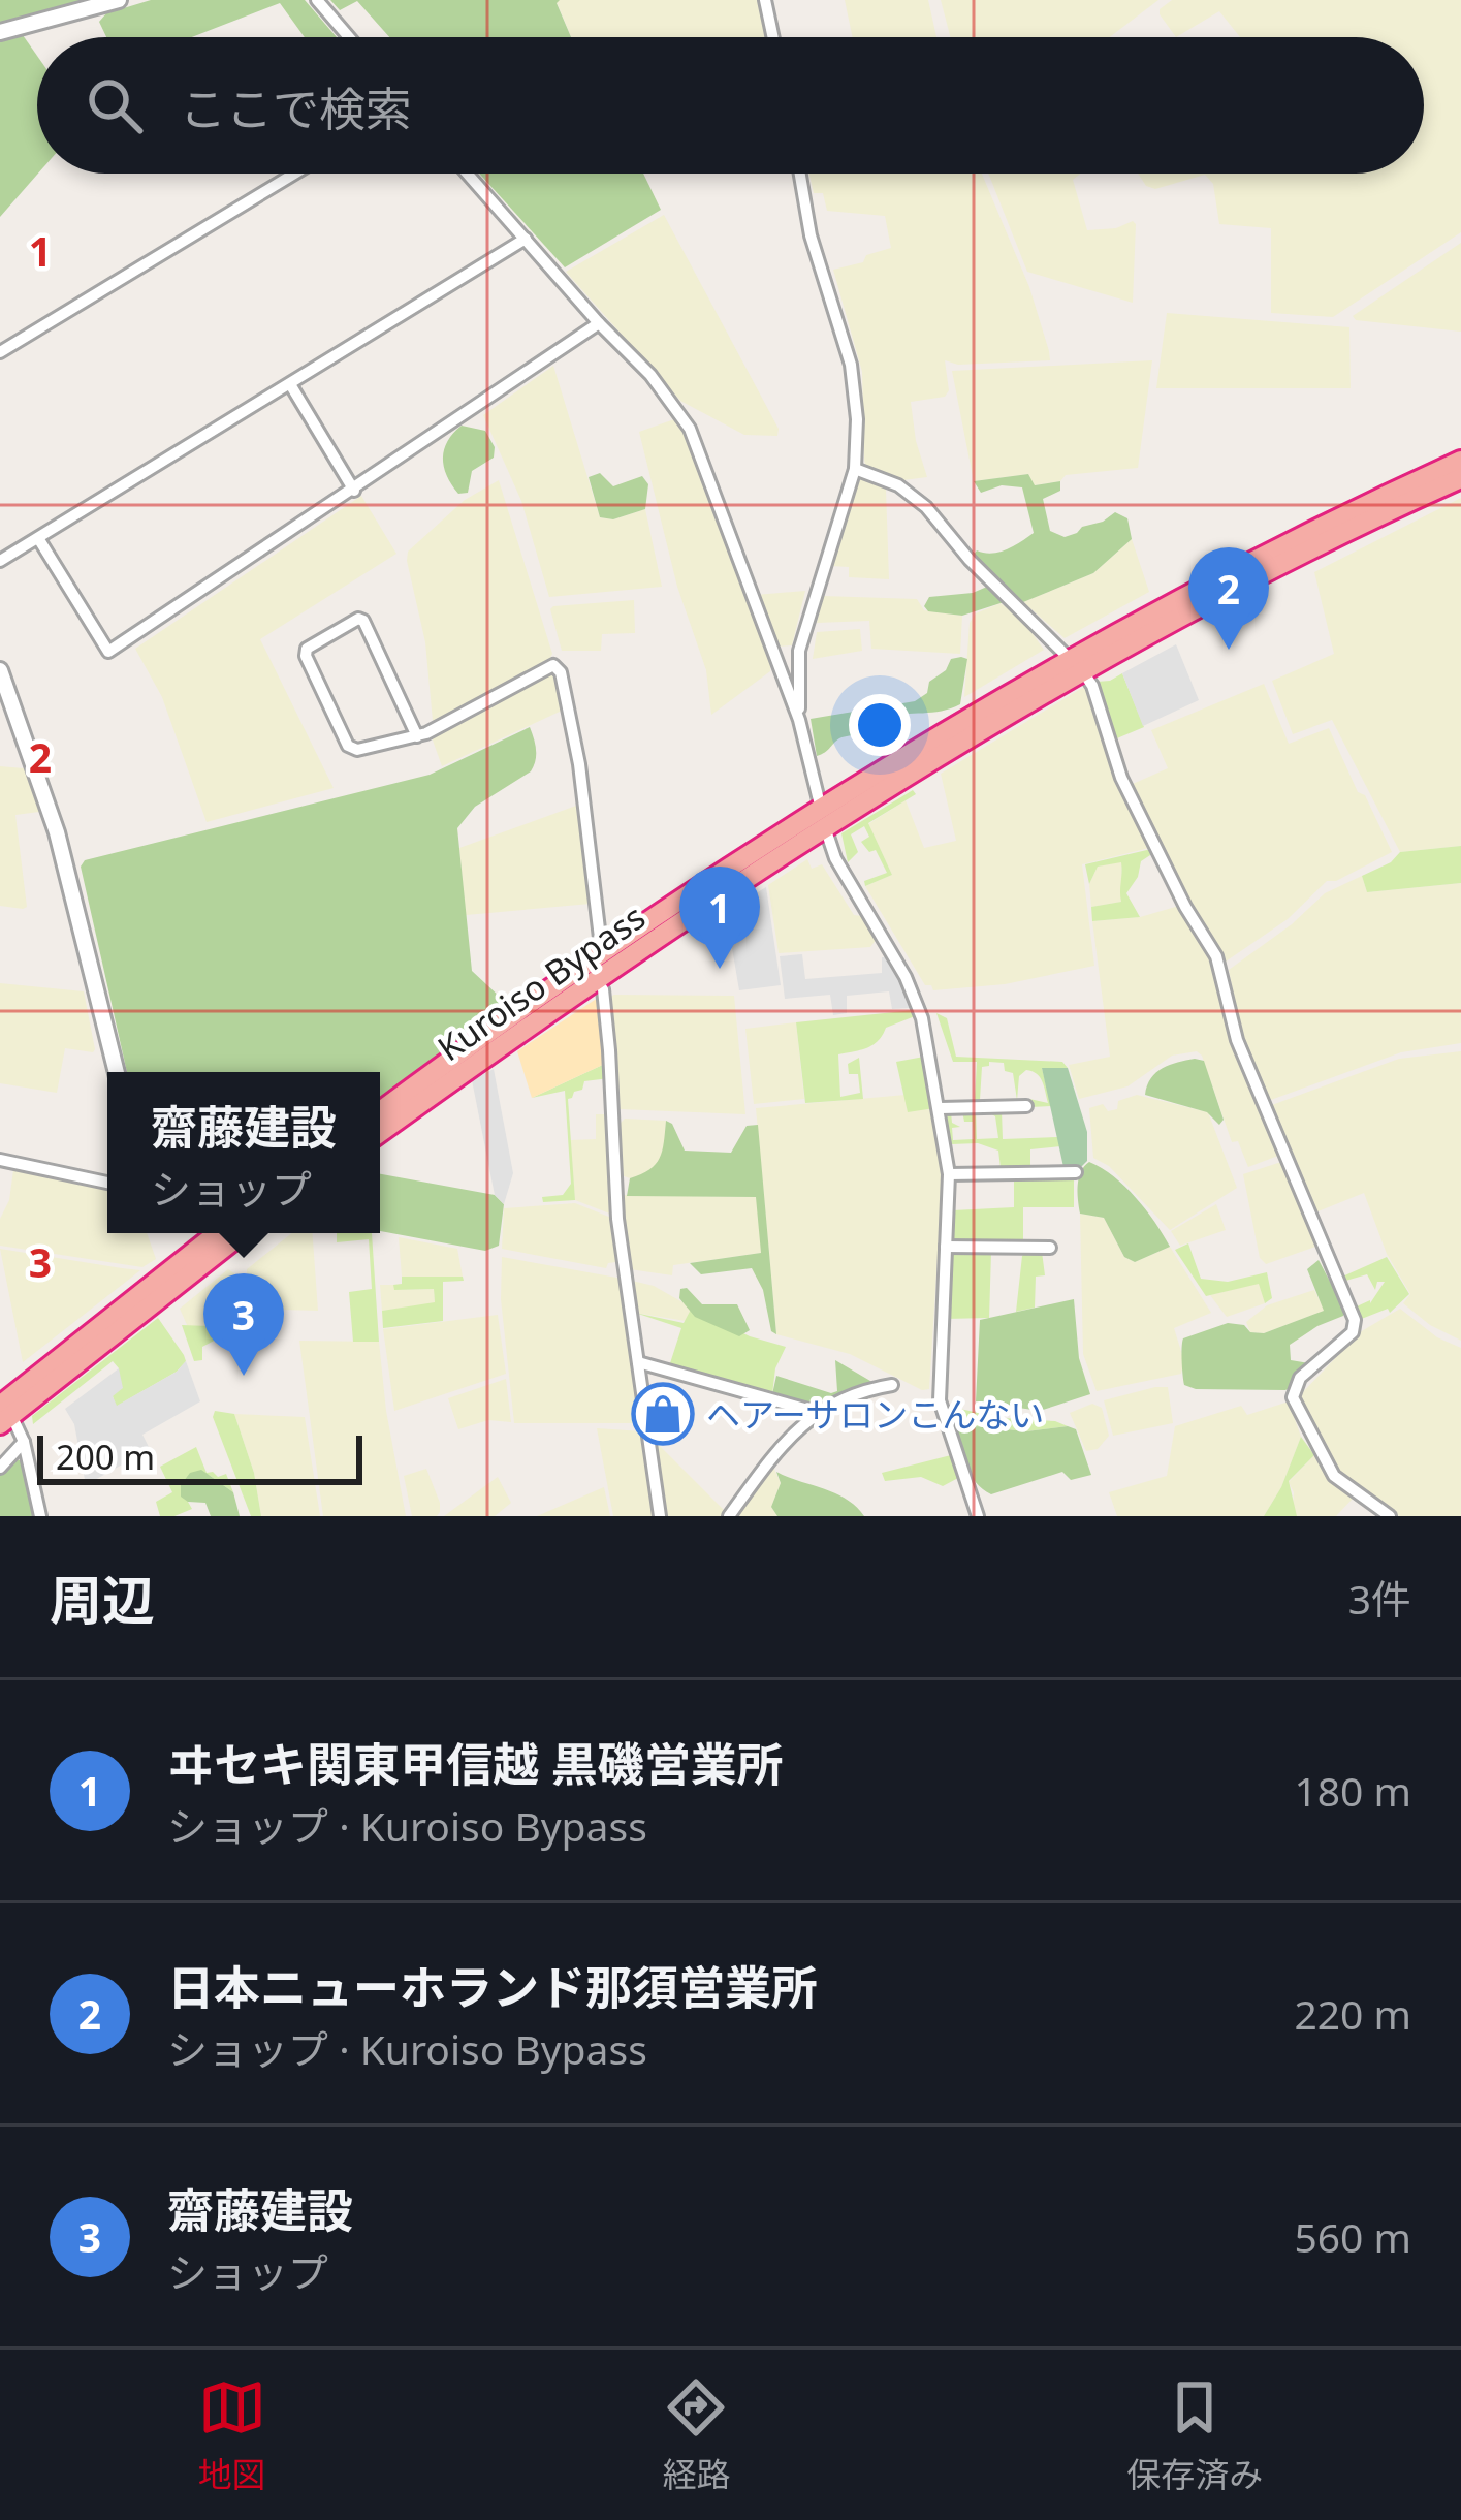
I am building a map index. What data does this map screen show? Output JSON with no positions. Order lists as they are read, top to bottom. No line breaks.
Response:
{"streets":{"highway":["Kuroiso Bypass"]},"places":{"shop":["ヘアーサロンこんない"]},"scale_bar":"200 m","page":{"search":"ここで検索","pins":["2","1","3"],"popup":["齋藤建設","ショップ"],"scale":"200 m","heading":["周辺","3件"],"list":[{"mark":"1","name":"ヰセキ関東甲信越 黒磯営業所","note":"ショップ · Kuroiso Bypass","value":"180 m"},{"mark":"2","name":"日本ニューホランド那須営業所","note":"ショップ · Kuroiso Bypass","value":"220 m"},{"mark":"3","name":"齋藤建設","note":"ショップ","value":"560 m"}],"nav":["地図","経路","保存済み"]},"grid":{"rows":["1","2","3"]}}
